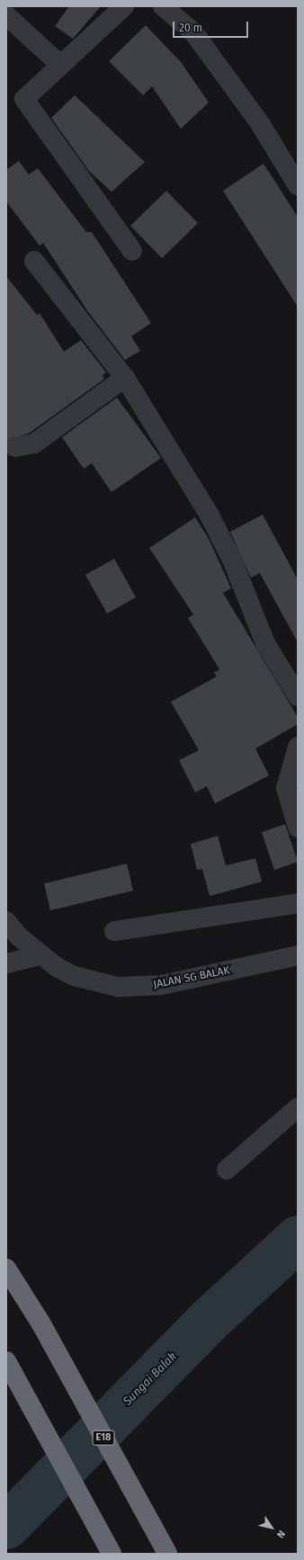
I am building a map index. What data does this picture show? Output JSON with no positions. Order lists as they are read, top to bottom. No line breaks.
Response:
{"streets":{"highway":["E18"],"street":["JALAN SG BALAK"]},"water":["Sungai Balak"],"scale_bar":"20 m","north":"bottom right"}
